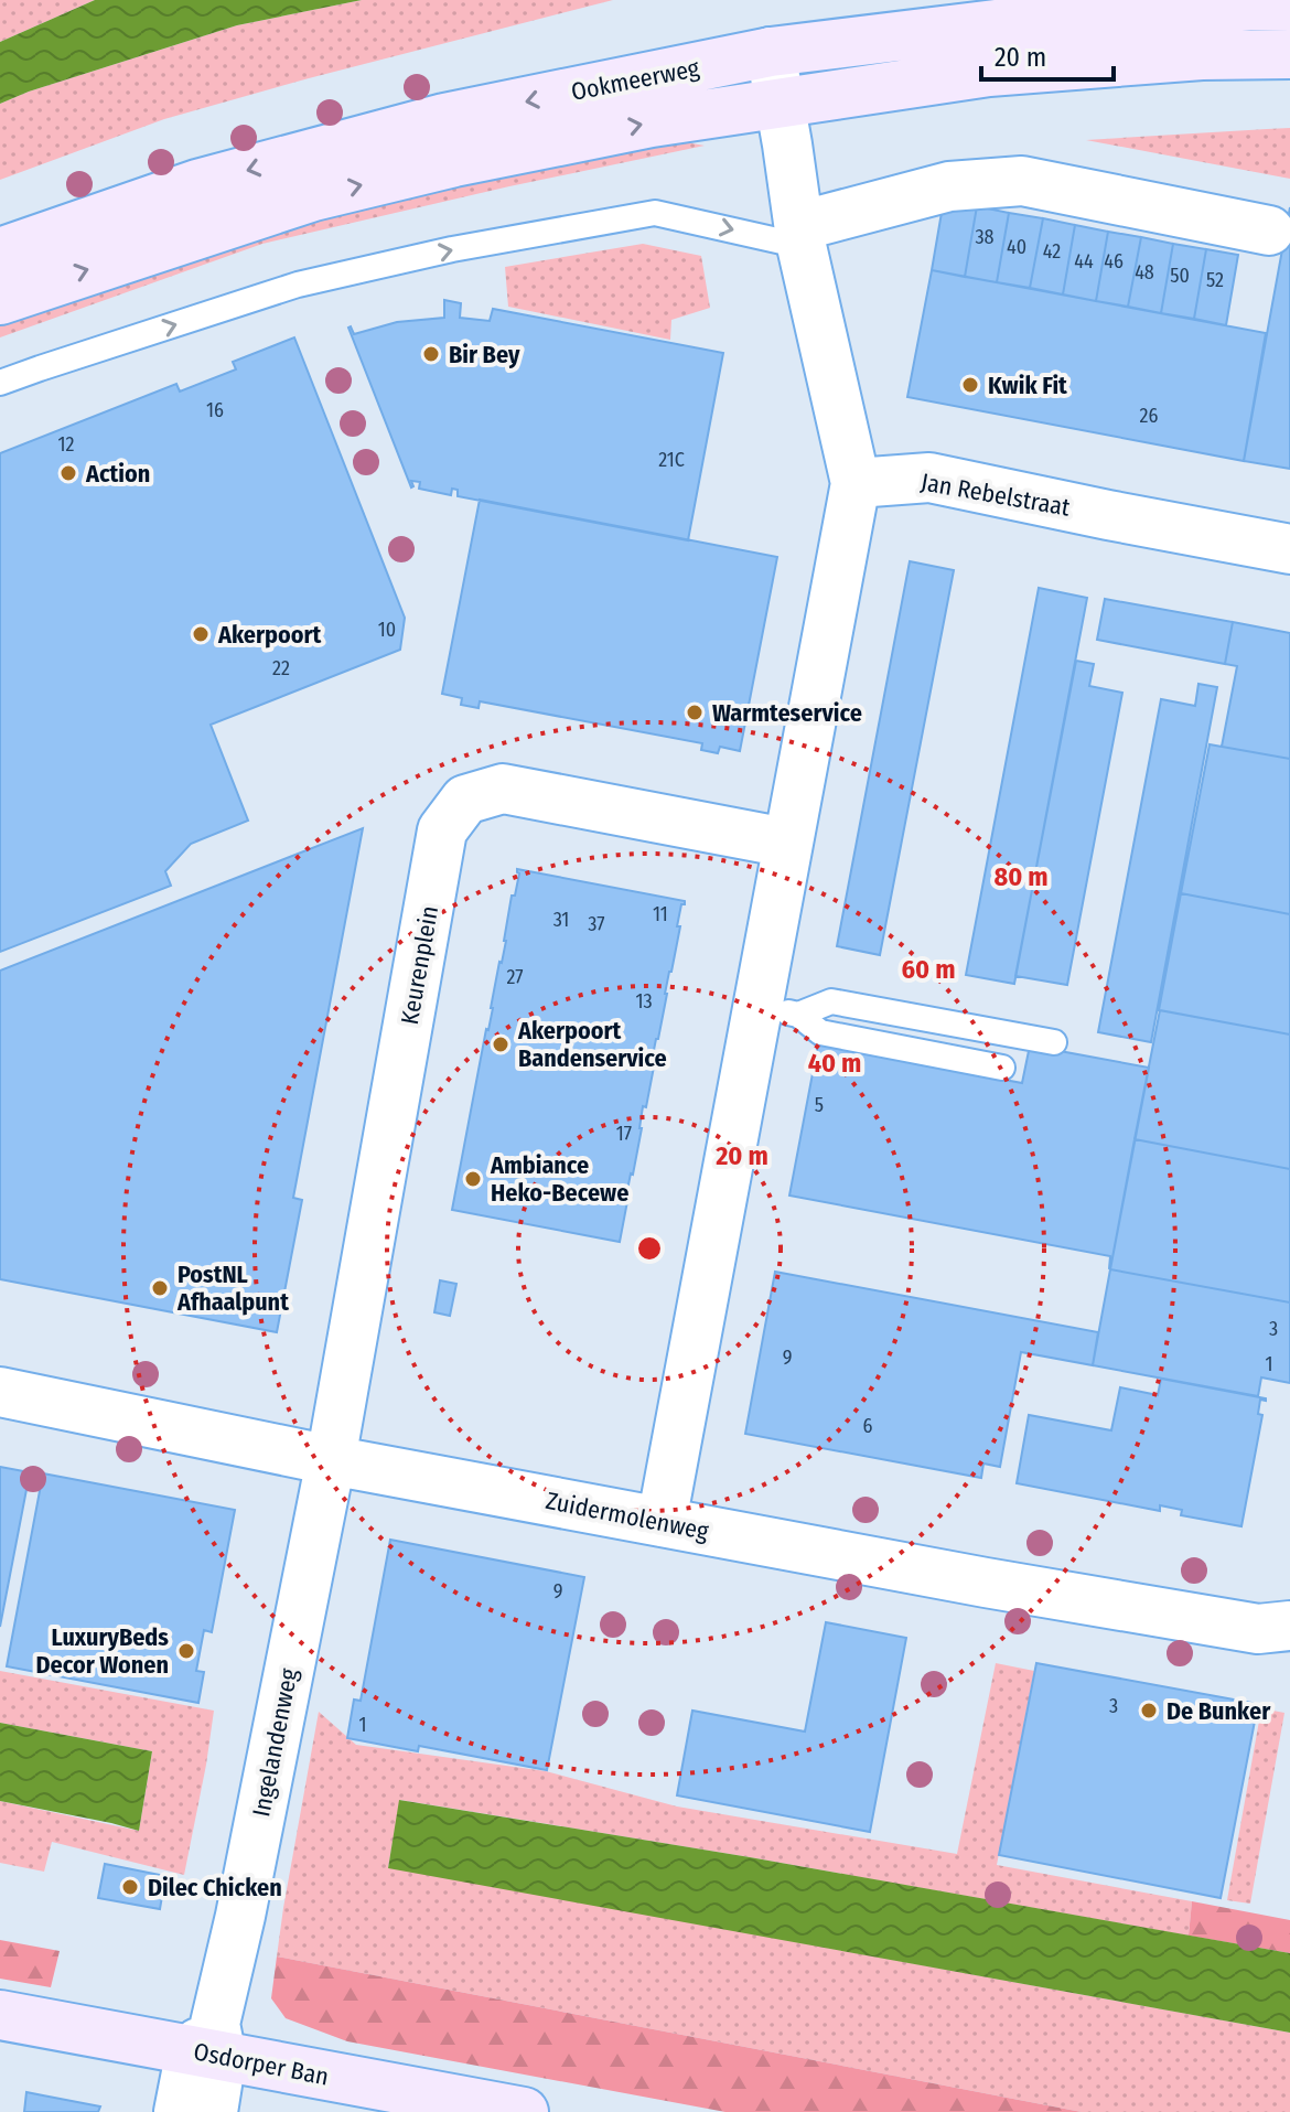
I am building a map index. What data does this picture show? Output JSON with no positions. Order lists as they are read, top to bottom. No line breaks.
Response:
{"streets":{"main road":["Ookmeerweg","Osdorper Ban"],"street":["Jan Rebelstraat","Keurenplein","Zuidermolenweg","Ingelandenweg"]},"crossings":[["Keurenplein","Zuidermolenweg"],["Keurenplein","Ingelandenweg"],["Zuidermolenweg","Ingelandenweg"],["Ingelandenweg","Osdorper Ban"]],"places":["Bir Bey","Kwik Fit","Action","Akerpoort","Warmteservice","Akerpoort Bandenservice","Ambiance Heko-Becewe","PostNL Afhaalpunt","LuxuryBeds Decor Wonen","De Bunker","Dilec Chicken"],"house_numbers":["38","40","42","44","46","48","50","52","16","26","12","21C","10","22","11","31","37","27","13","5","17","3","9","1","6","9","3","1"],"scale_bar":"20 m","rings":["80 m","60 m","40 m","20 m"]}
